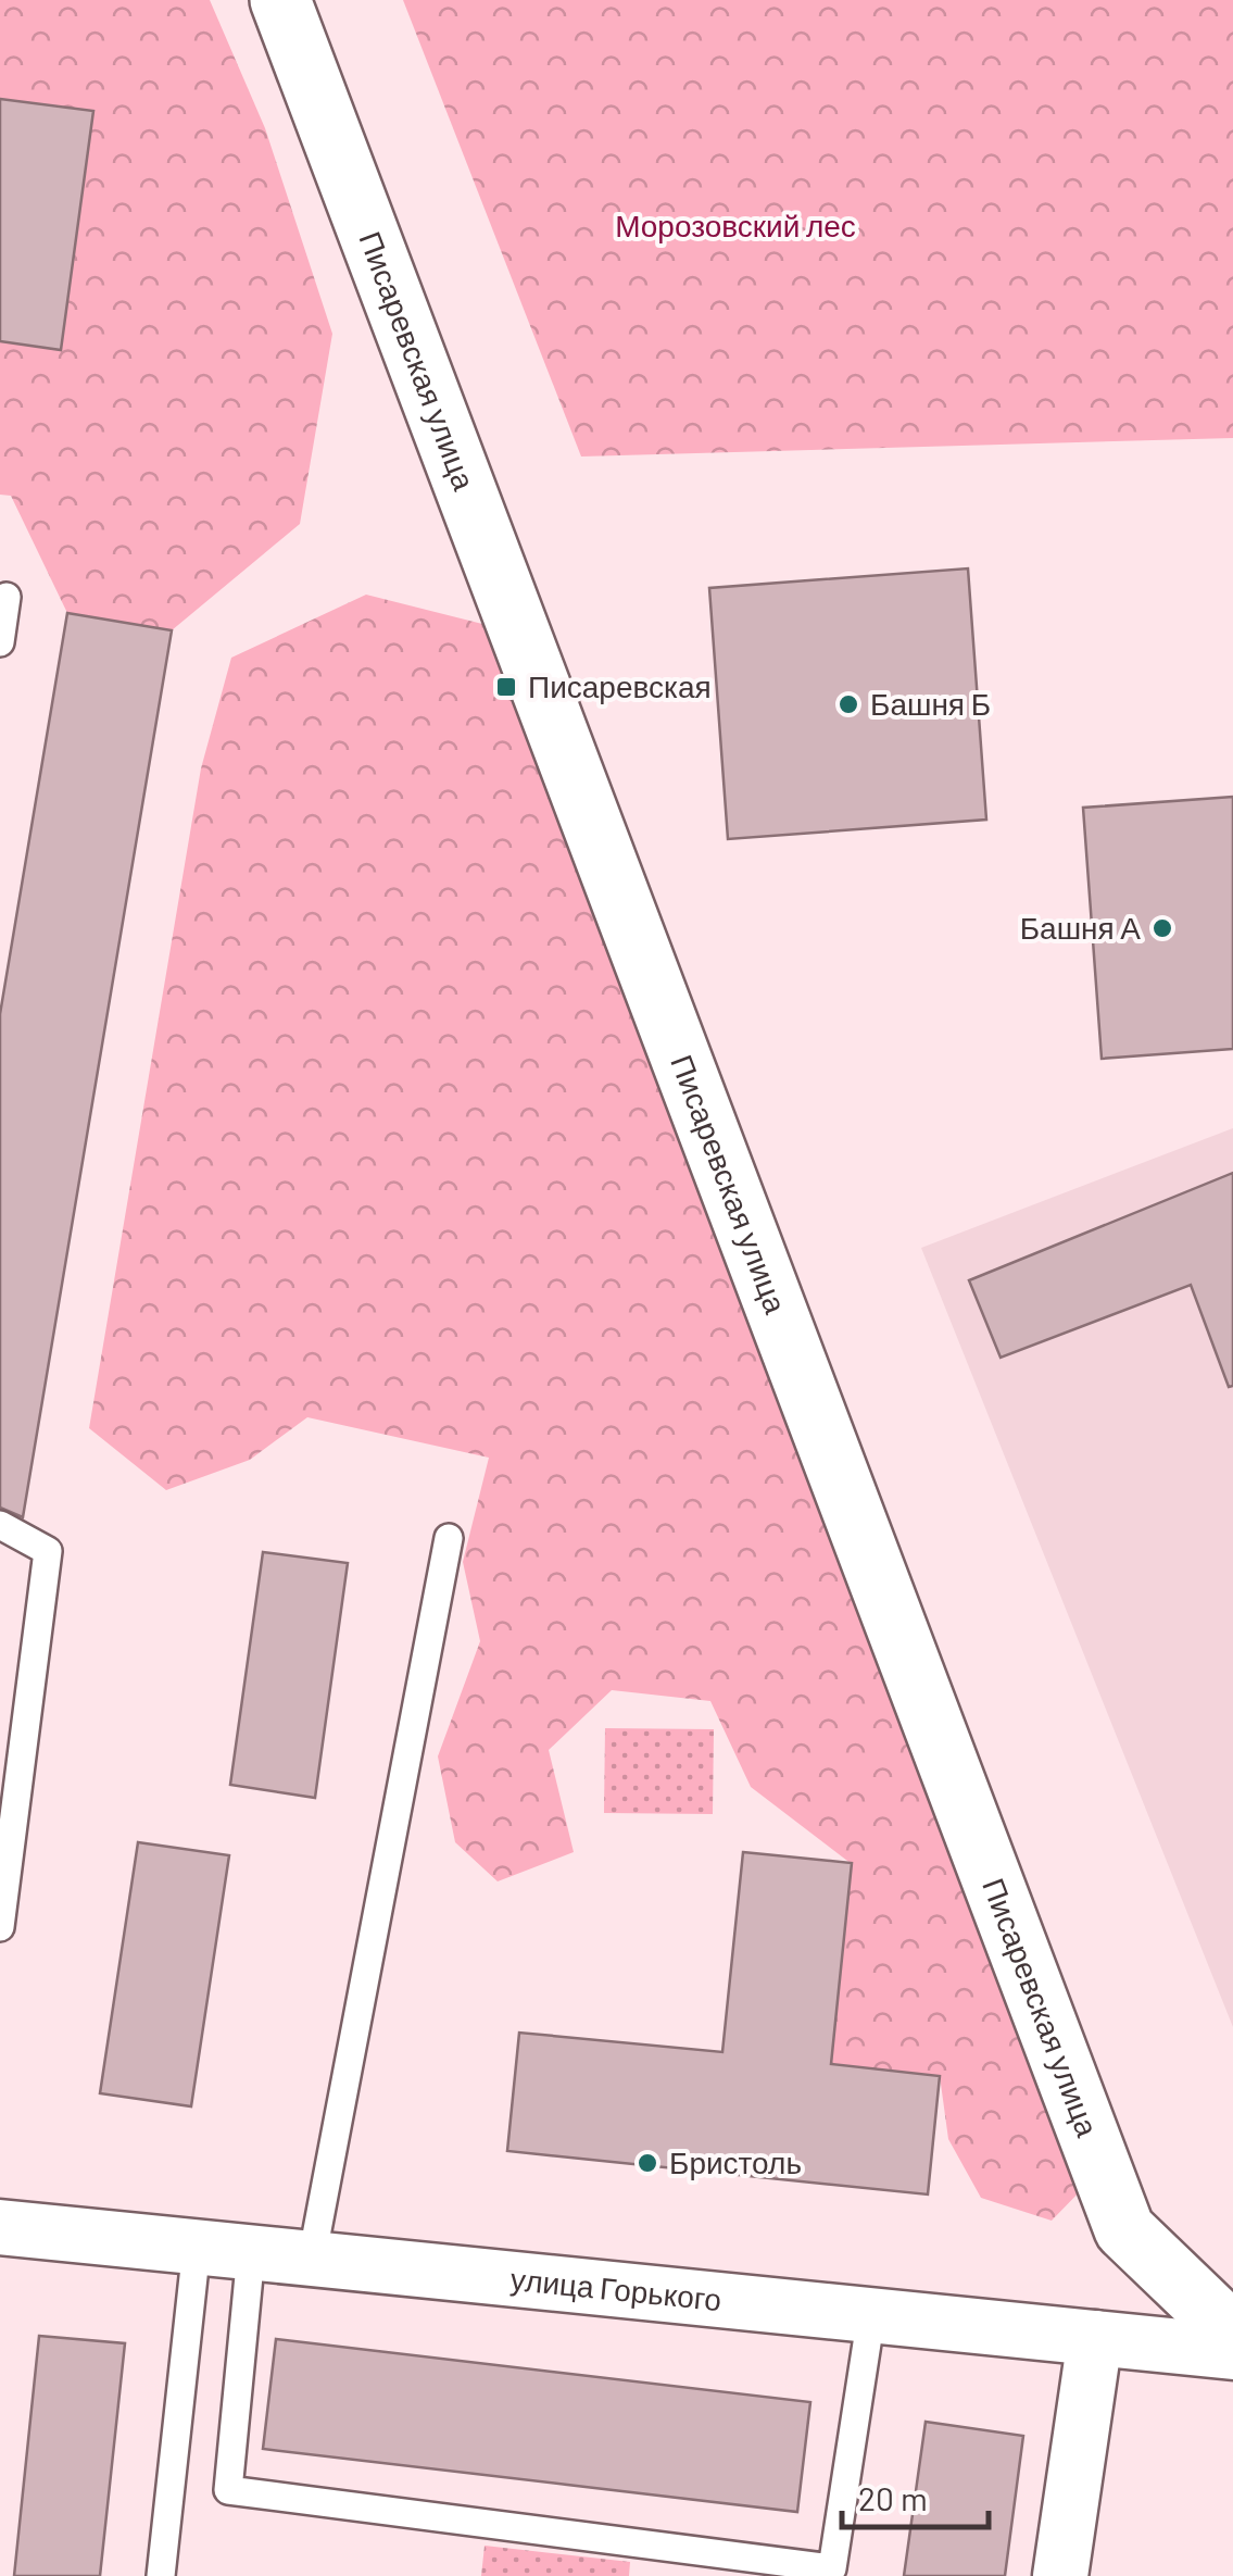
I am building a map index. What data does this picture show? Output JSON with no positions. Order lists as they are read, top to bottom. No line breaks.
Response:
{"streets":{"street":["Писаревская улица","улица Горького"]},"parks":["Морозовский лес"],"places":{"transit":["Писаревская"],"other":["Башня Б","Башня А","Бристоль"]},"scale_bar":"20 m"}
